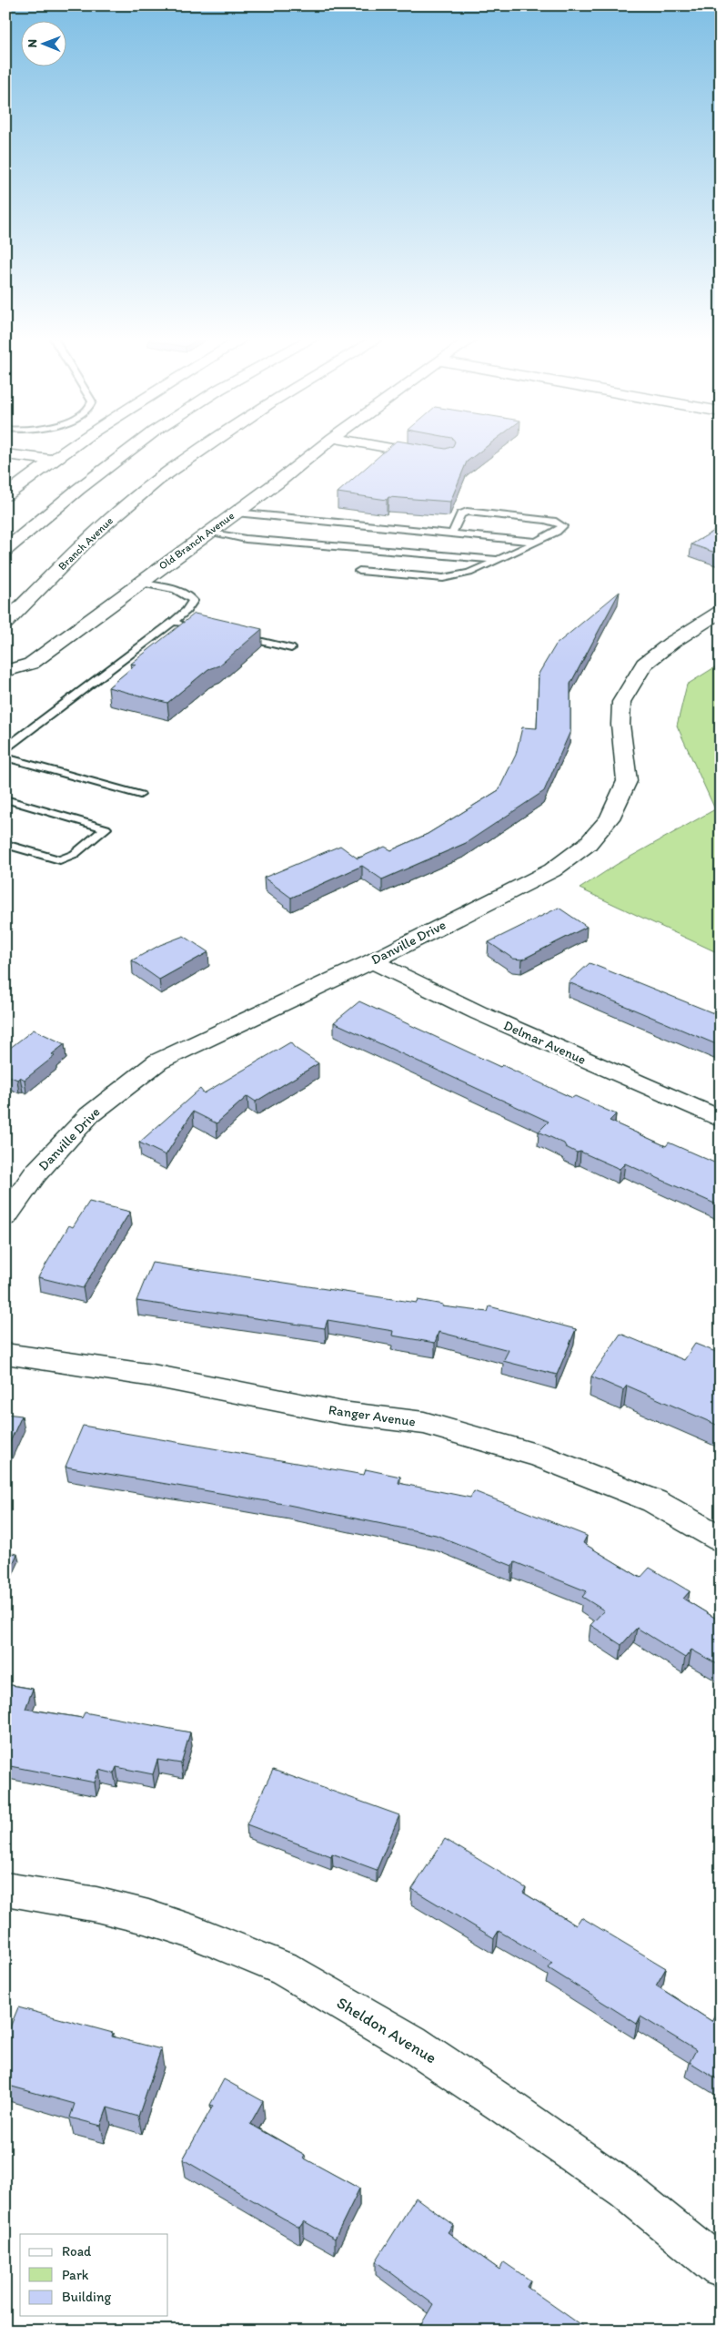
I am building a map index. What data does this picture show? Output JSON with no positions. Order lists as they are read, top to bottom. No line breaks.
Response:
{"streets":{"main road":["Old Branch Avenue","Branch Avenue","Danville Drive","Delmar Avenue","Ranger Avenue","Sheldon Avenue"]},"crossings":[["Danville Drive","Delmar Avenue"]],"legend":["Road","Park","Building"],"north":"left"}
